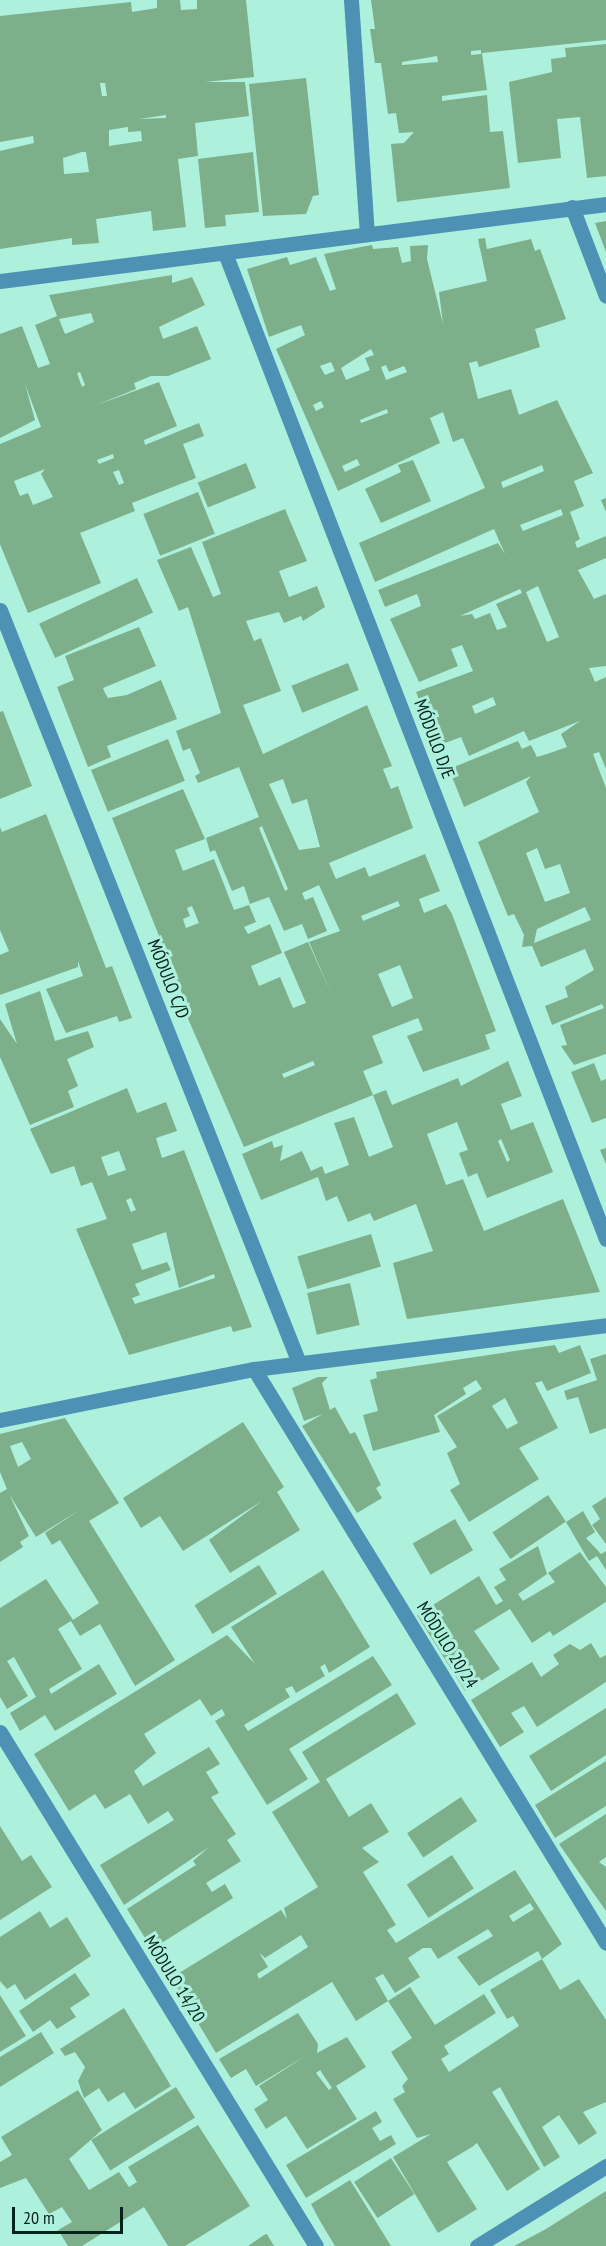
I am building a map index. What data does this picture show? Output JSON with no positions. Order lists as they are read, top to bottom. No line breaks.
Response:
{"streets":{"street":["MÓDULO D/E","MÓDULO C/D","MÓDULO 20/24","MÓDULO 14/20"]},"scale_bar":"20 m"}
